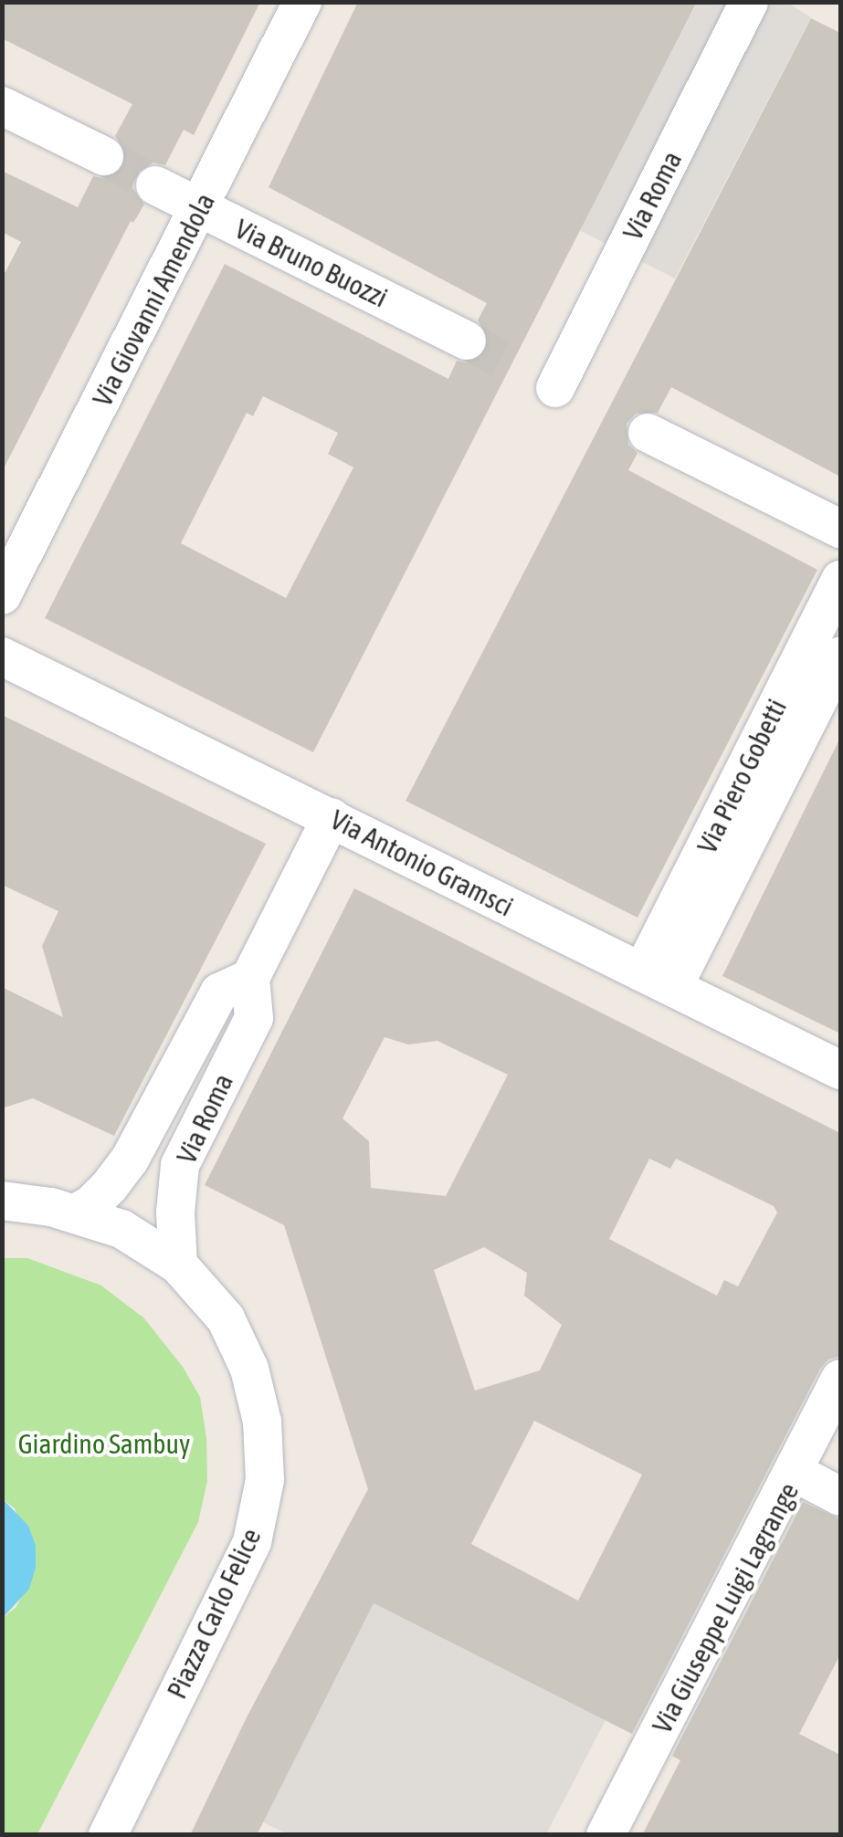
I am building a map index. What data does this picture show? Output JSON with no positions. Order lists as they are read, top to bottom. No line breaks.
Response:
{"streets":{"street":["Via Roma","Via Bruno Buozzi","Via Giovanni Amendola","Via Piero Gobetti","Via Antonio Gramsci","Via Giuseppe Luigi Lagrange","Piazza Carlo Felice"]},"crossings":[["Via Roma","Via Antonio Gramsci"],["Via Roma","Piazza Carlo Felice"],["Via Bruno Buozzi","Via Giovanni Amendola"],["Via Piero Gobetti","Via Antonio Gramsci"]],"parks":["Giardino Sambuy"]}
